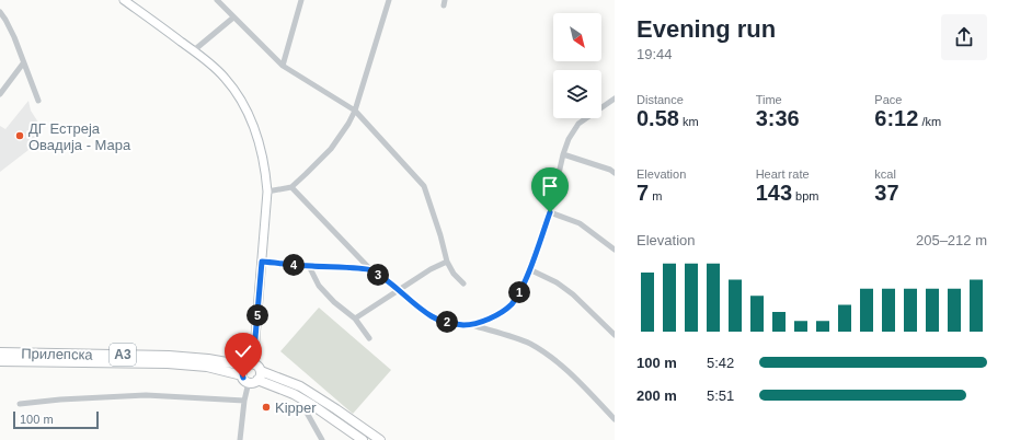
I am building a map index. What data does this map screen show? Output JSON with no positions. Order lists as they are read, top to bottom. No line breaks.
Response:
{"streets":{"main road":["Прилепска","A3"]},"places":["ДГ Естреја Овадија - Мара","Kipper"],"scale_bar":"100 m","north":"bottom right","page":{"heading":["Evening run","19:44"],"stats":[["Distance","0.58 km"],["Time","3:36"],["Pace","6:12 /km"],["Elevation","7 m"],["Heart rate","143 bpm"],["kcal","37"]],"chart":["Elevation","205–212 m"],"pins":["4","3","1","5","2"],"list":[{"name":"100 m","note":"5:42"},{"name":"200 m","note":"5:51"}],"scale":"100 m"}}
